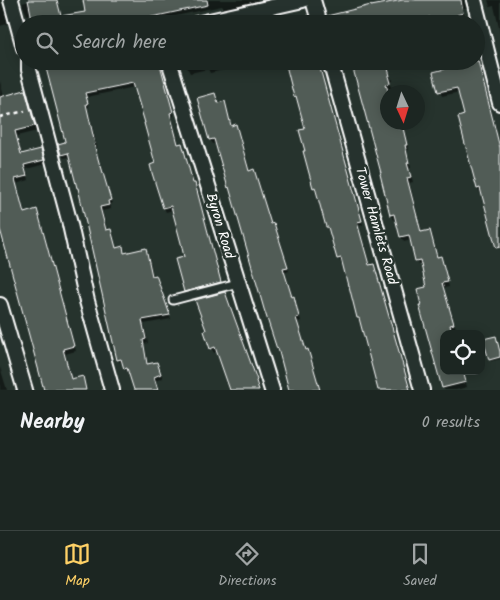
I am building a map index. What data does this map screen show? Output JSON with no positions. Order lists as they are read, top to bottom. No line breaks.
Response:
{"streets":{"street":["Byron Road","Tower Hamlets Road"]},"north":"bottom","page":{"search":"Search here","heading":["Nearby","0 results"],"nav":["Map","Directions","Saved"]}}
